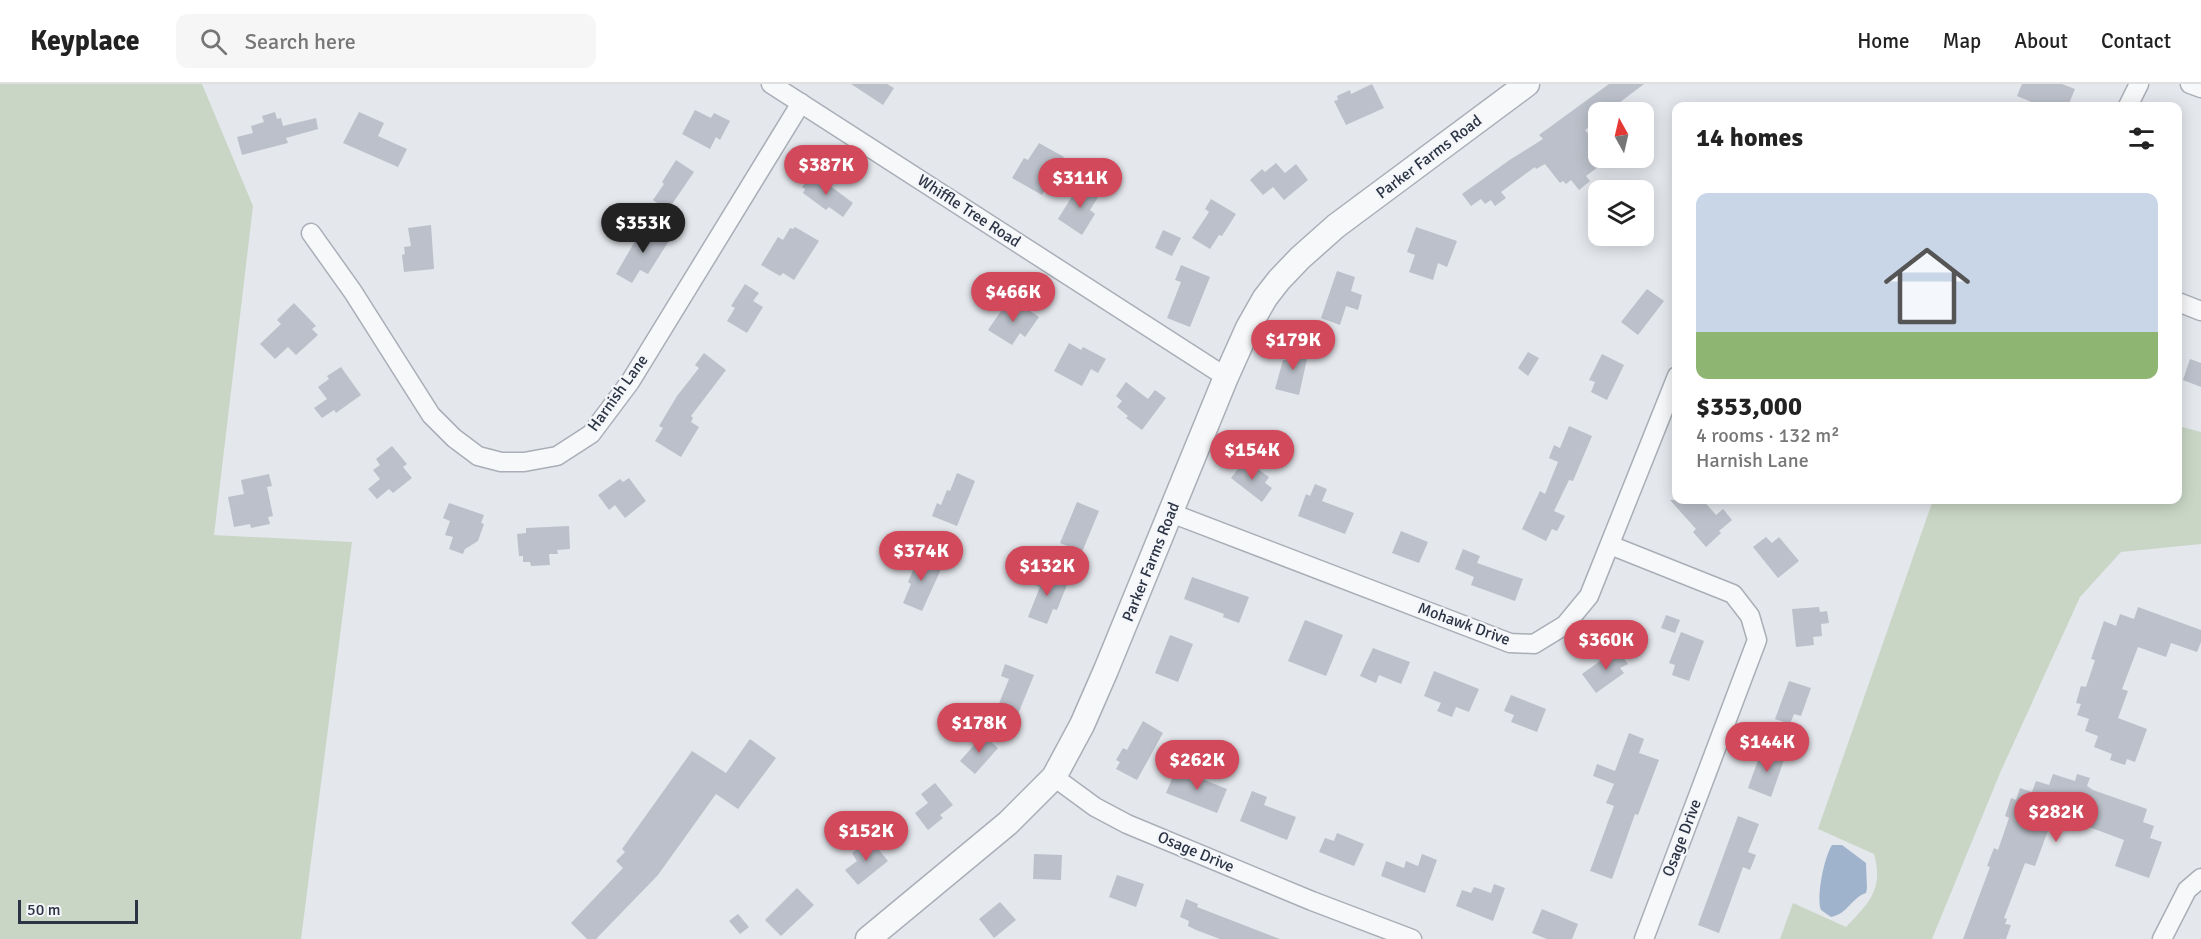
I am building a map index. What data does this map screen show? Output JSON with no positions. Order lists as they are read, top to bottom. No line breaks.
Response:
{"streets":{"street":["Parker Farms Road","Whiffle Tree Road","Harnish Lane","Mohawk Drive","Osage Drive"]},"crossings":[["Parker Farms Road","Whiffle Tree Road"],["Parker Farms Road","Mohawk Drive"],["Parker Farms Road","Osage Drive"],["Whiffle Tree Road","Harnish Lane"],["Mohawk Drive","Osage Drive"]],"scale_bar":"50 m","north":"top","page":{"header":"Keyplace","search":"Search here","nav":["Home","Map","About","Contact"],"heading":"14 homes","price":["$387K","$311K","$353K","$466K","$179K","$154K","$374K","$132K","$360K","$178K","$144K","$262K","$282K","$152K"],"list":[{"name":"$353,000","note":"4 rooms · 132 m² · Harnish Lane"}],"scale":"50 m"}}
